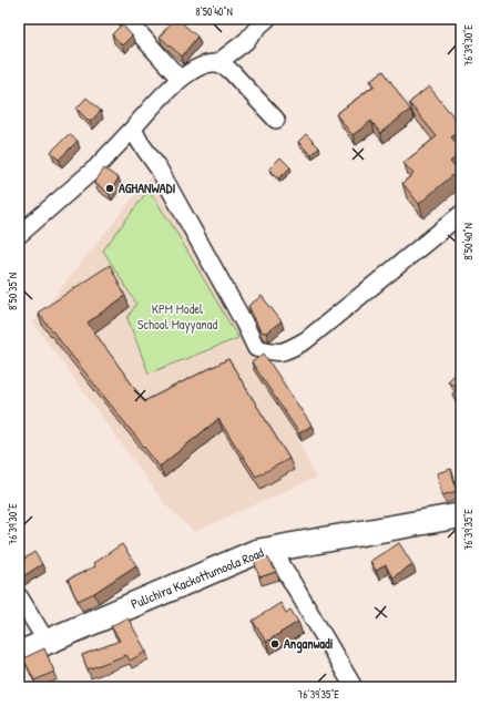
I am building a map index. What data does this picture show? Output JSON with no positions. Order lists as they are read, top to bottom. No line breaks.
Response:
{"streets":{"main road":["Pulichira Kackottumoola Road"]},"parks":["KPM Model School Mayyanad"],"places":["AGHANWADI","Anganwadi"],"coordinates":["8°50'40\"N","76°39'30\"E","8°50'35\"N","76°39'35\"E"]}
